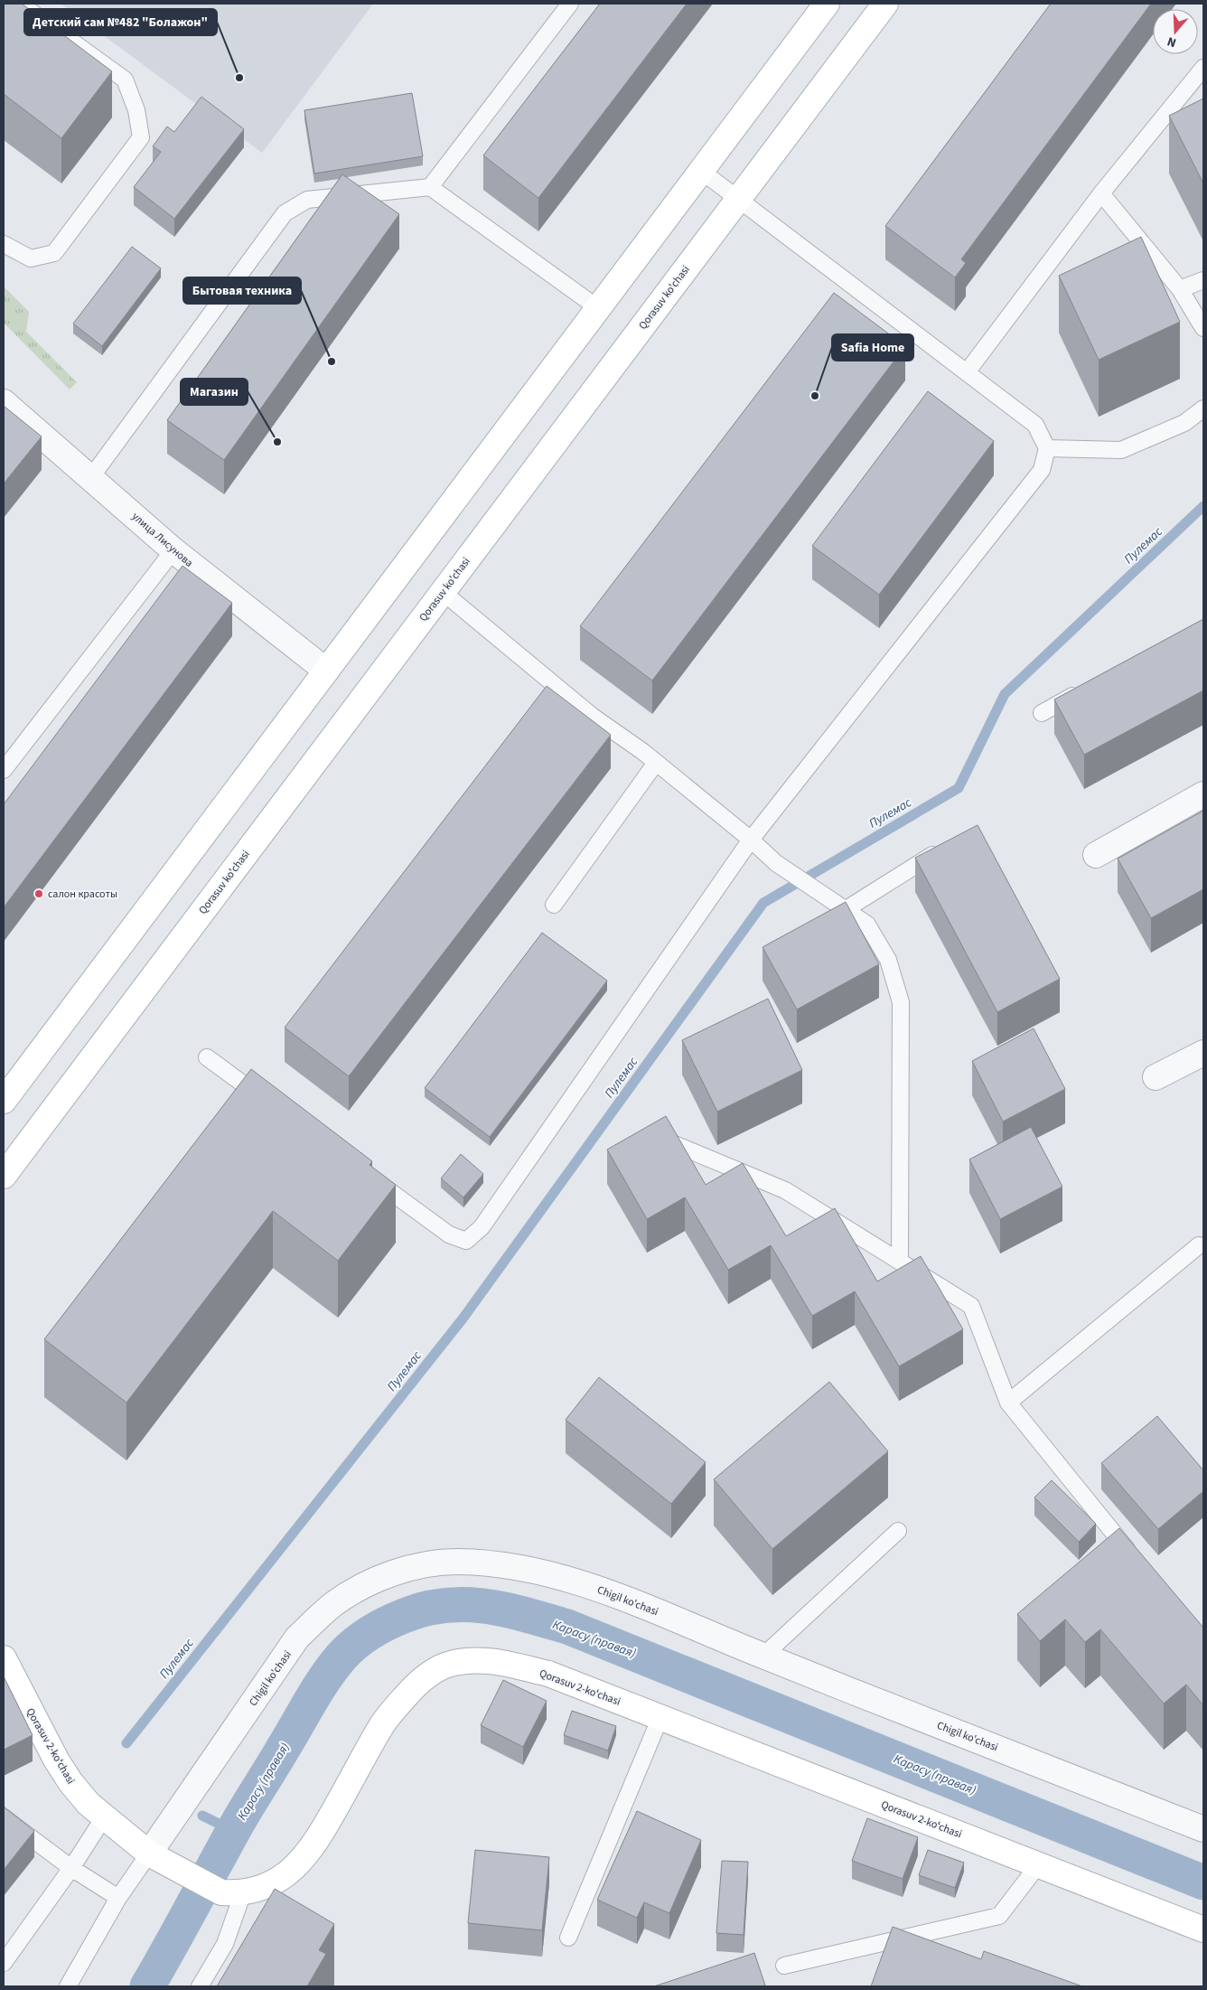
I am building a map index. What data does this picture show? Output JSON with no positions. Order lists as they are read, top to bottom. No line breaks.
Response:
{"streets":{"main road":["Qorasuv ko'chasi","Qorasuv 2-koʻchasi"],"street":["улица Лисунова","Chigil ko'chasi"]},"crossings":[["Chigil ko'chasi","Qorasuv 2-koʻchasi"]],"water":["Пулемас","Карасу (правая)"],"places":["Детский сам №482 \"Болажон\"","Бытовая техника","Safia Home","Магазин","салон красоты"],"north":"bottom"}
